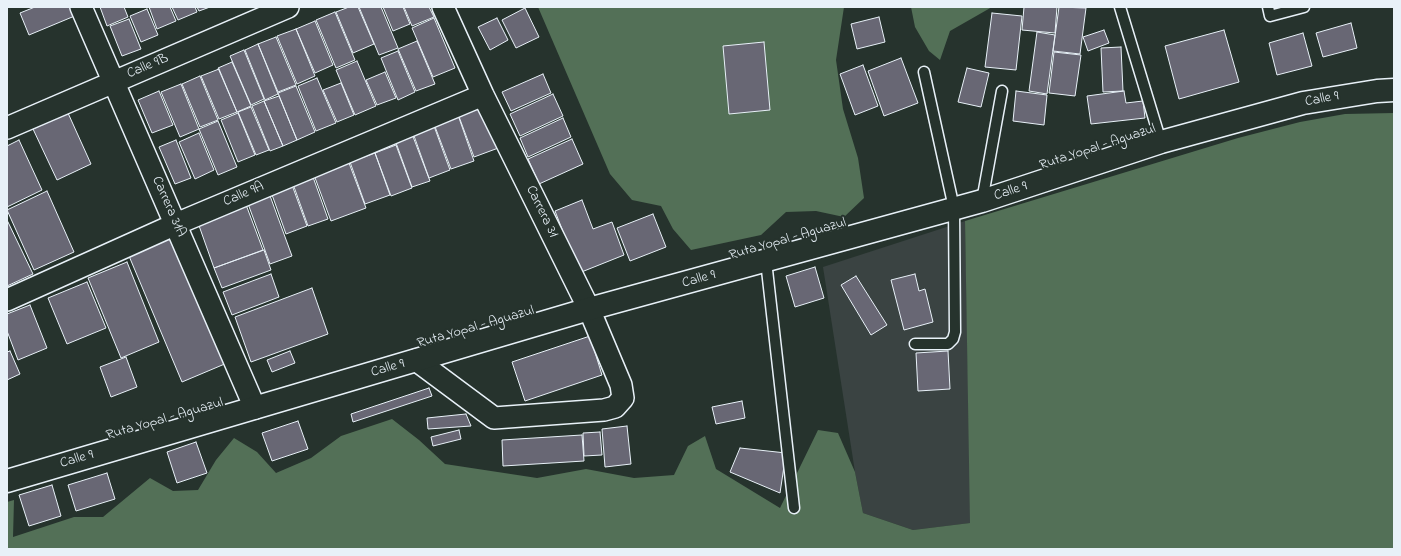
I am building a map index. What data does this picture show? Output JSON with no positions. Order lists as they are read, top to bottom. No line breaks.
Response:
{"streets":{"street":["Calle 9B","Calle 9A","Carrera 31A","Carrera 31"],"lane":["Ruta Yopal - Aguazul"]},"crossings":[["Calle 9B","Carrera 31A"],["Ruta Yopal - Aguazul","Carrera 31A"],["Ruta Yopal - Aguazul","Carrera 31"],["Calle 9A","Carrera 31A"],["Calle 9A","Carrera 31"]]}
